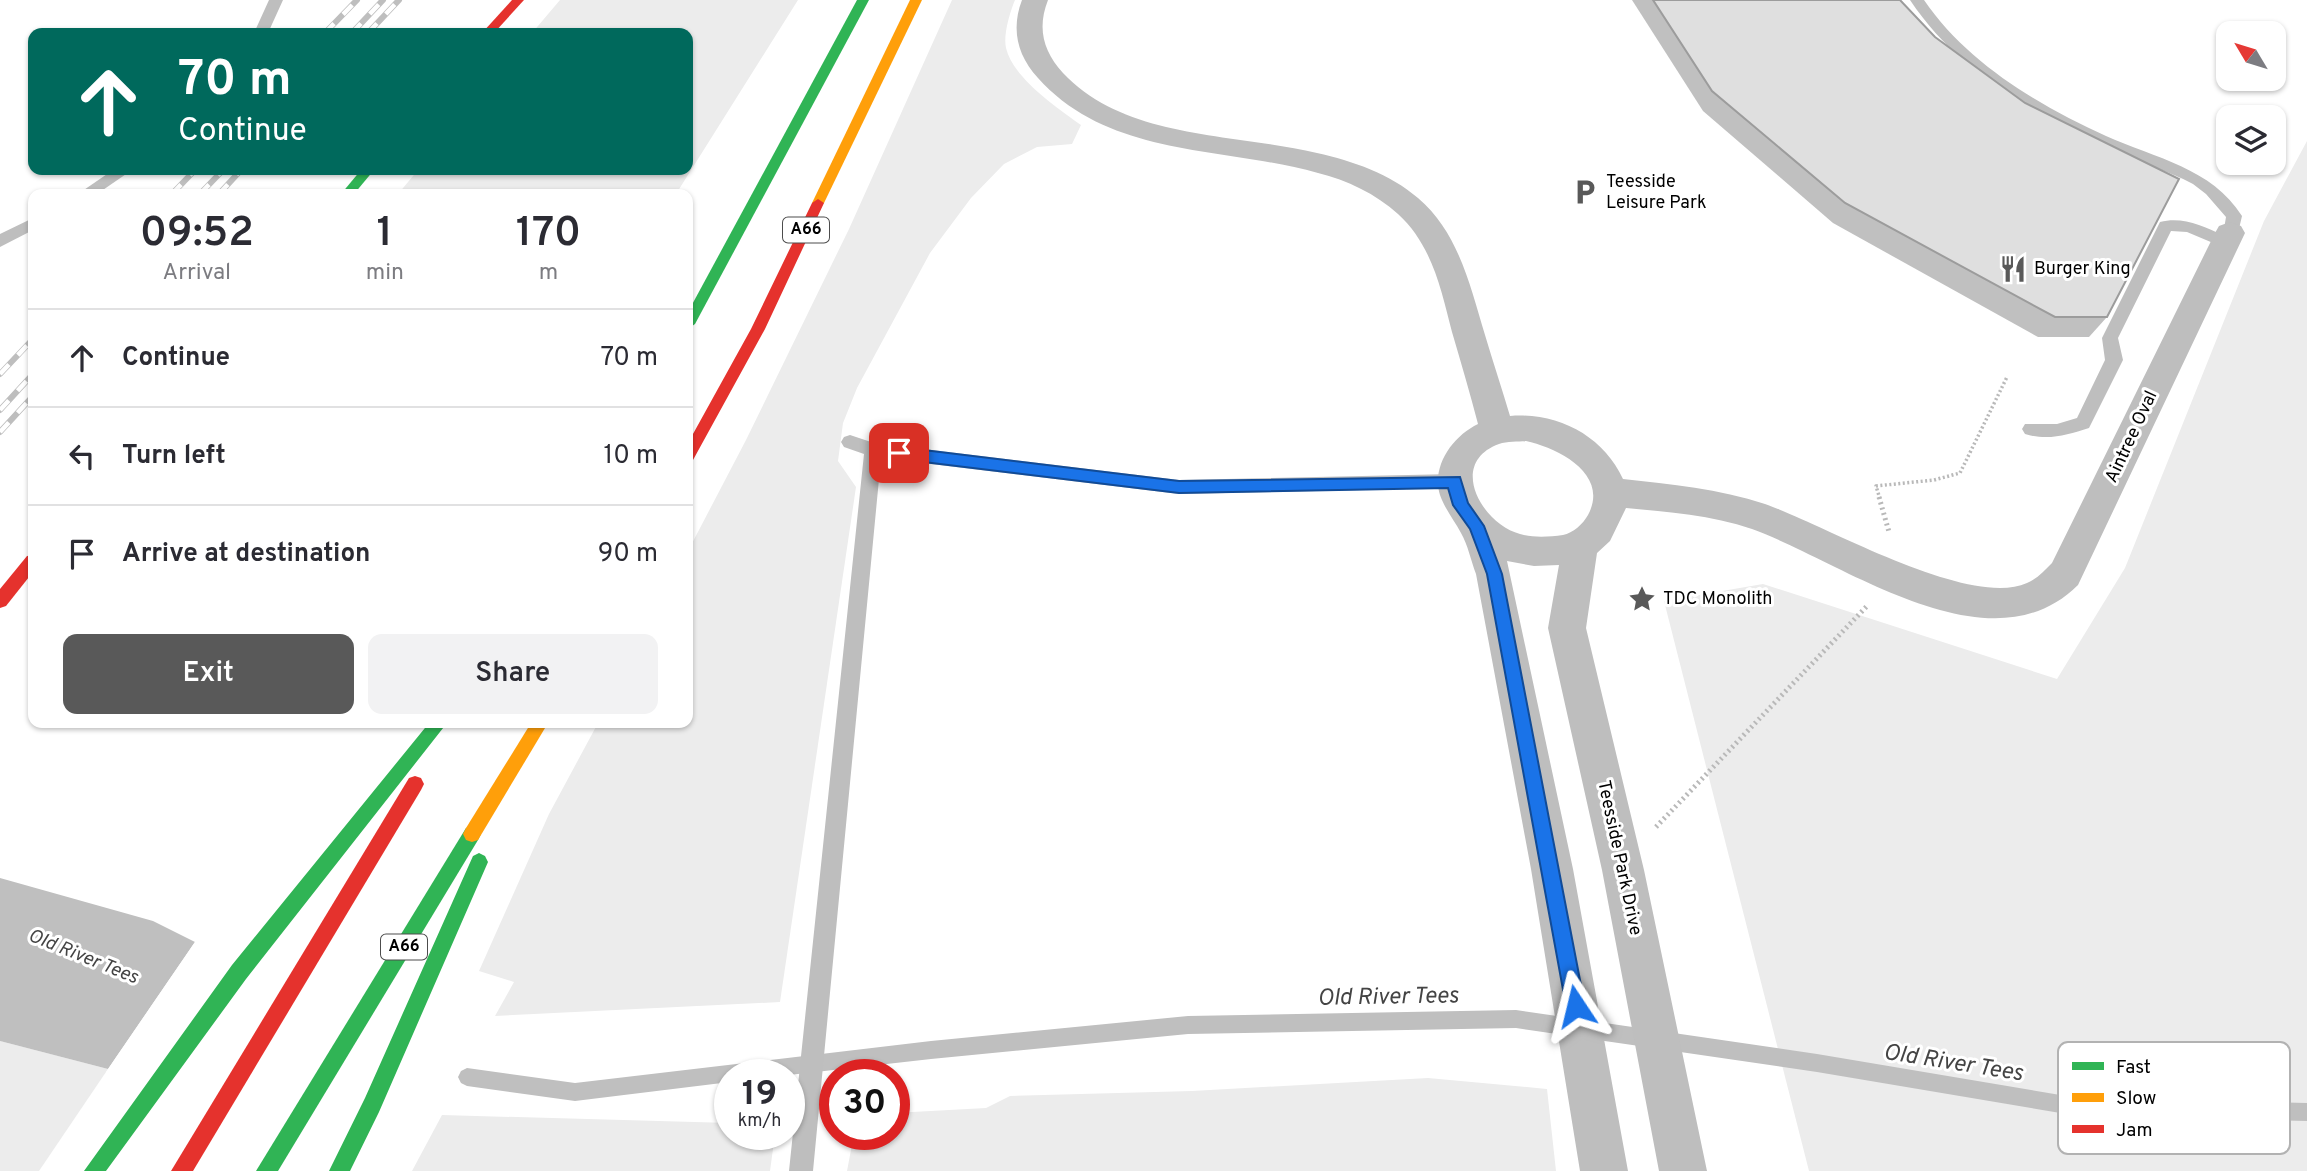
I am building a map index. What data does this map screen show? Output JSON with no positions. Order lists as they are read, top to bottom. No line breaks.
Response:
{"streets":{"main road":["A66"],"street":["Aintree Oval","Teesside Park Drive"]},"crossings":[["Aintree Oval","Teesside Park Drive"]],"water":["Old River Tees"],"places":{"parking":["Teesside Leisure Park"],"restaurant":["Burger King"],"place":["TDC Monolith"]},"legend":["Fast","Slow","Jam"],"north":"top left","page":{"turn":["70 m","Continue"],"eta":["09:52","Arrival","1","min","170","m"],"list":[{"name":"Continue","value":"70 m"},{"name":"Turn left","value":"10 m"},{"name":"Arrive at destination","value":"90 m"}],"buttons":["Exit","Share"],"speed":"19 km/h","limit":"30"}}
